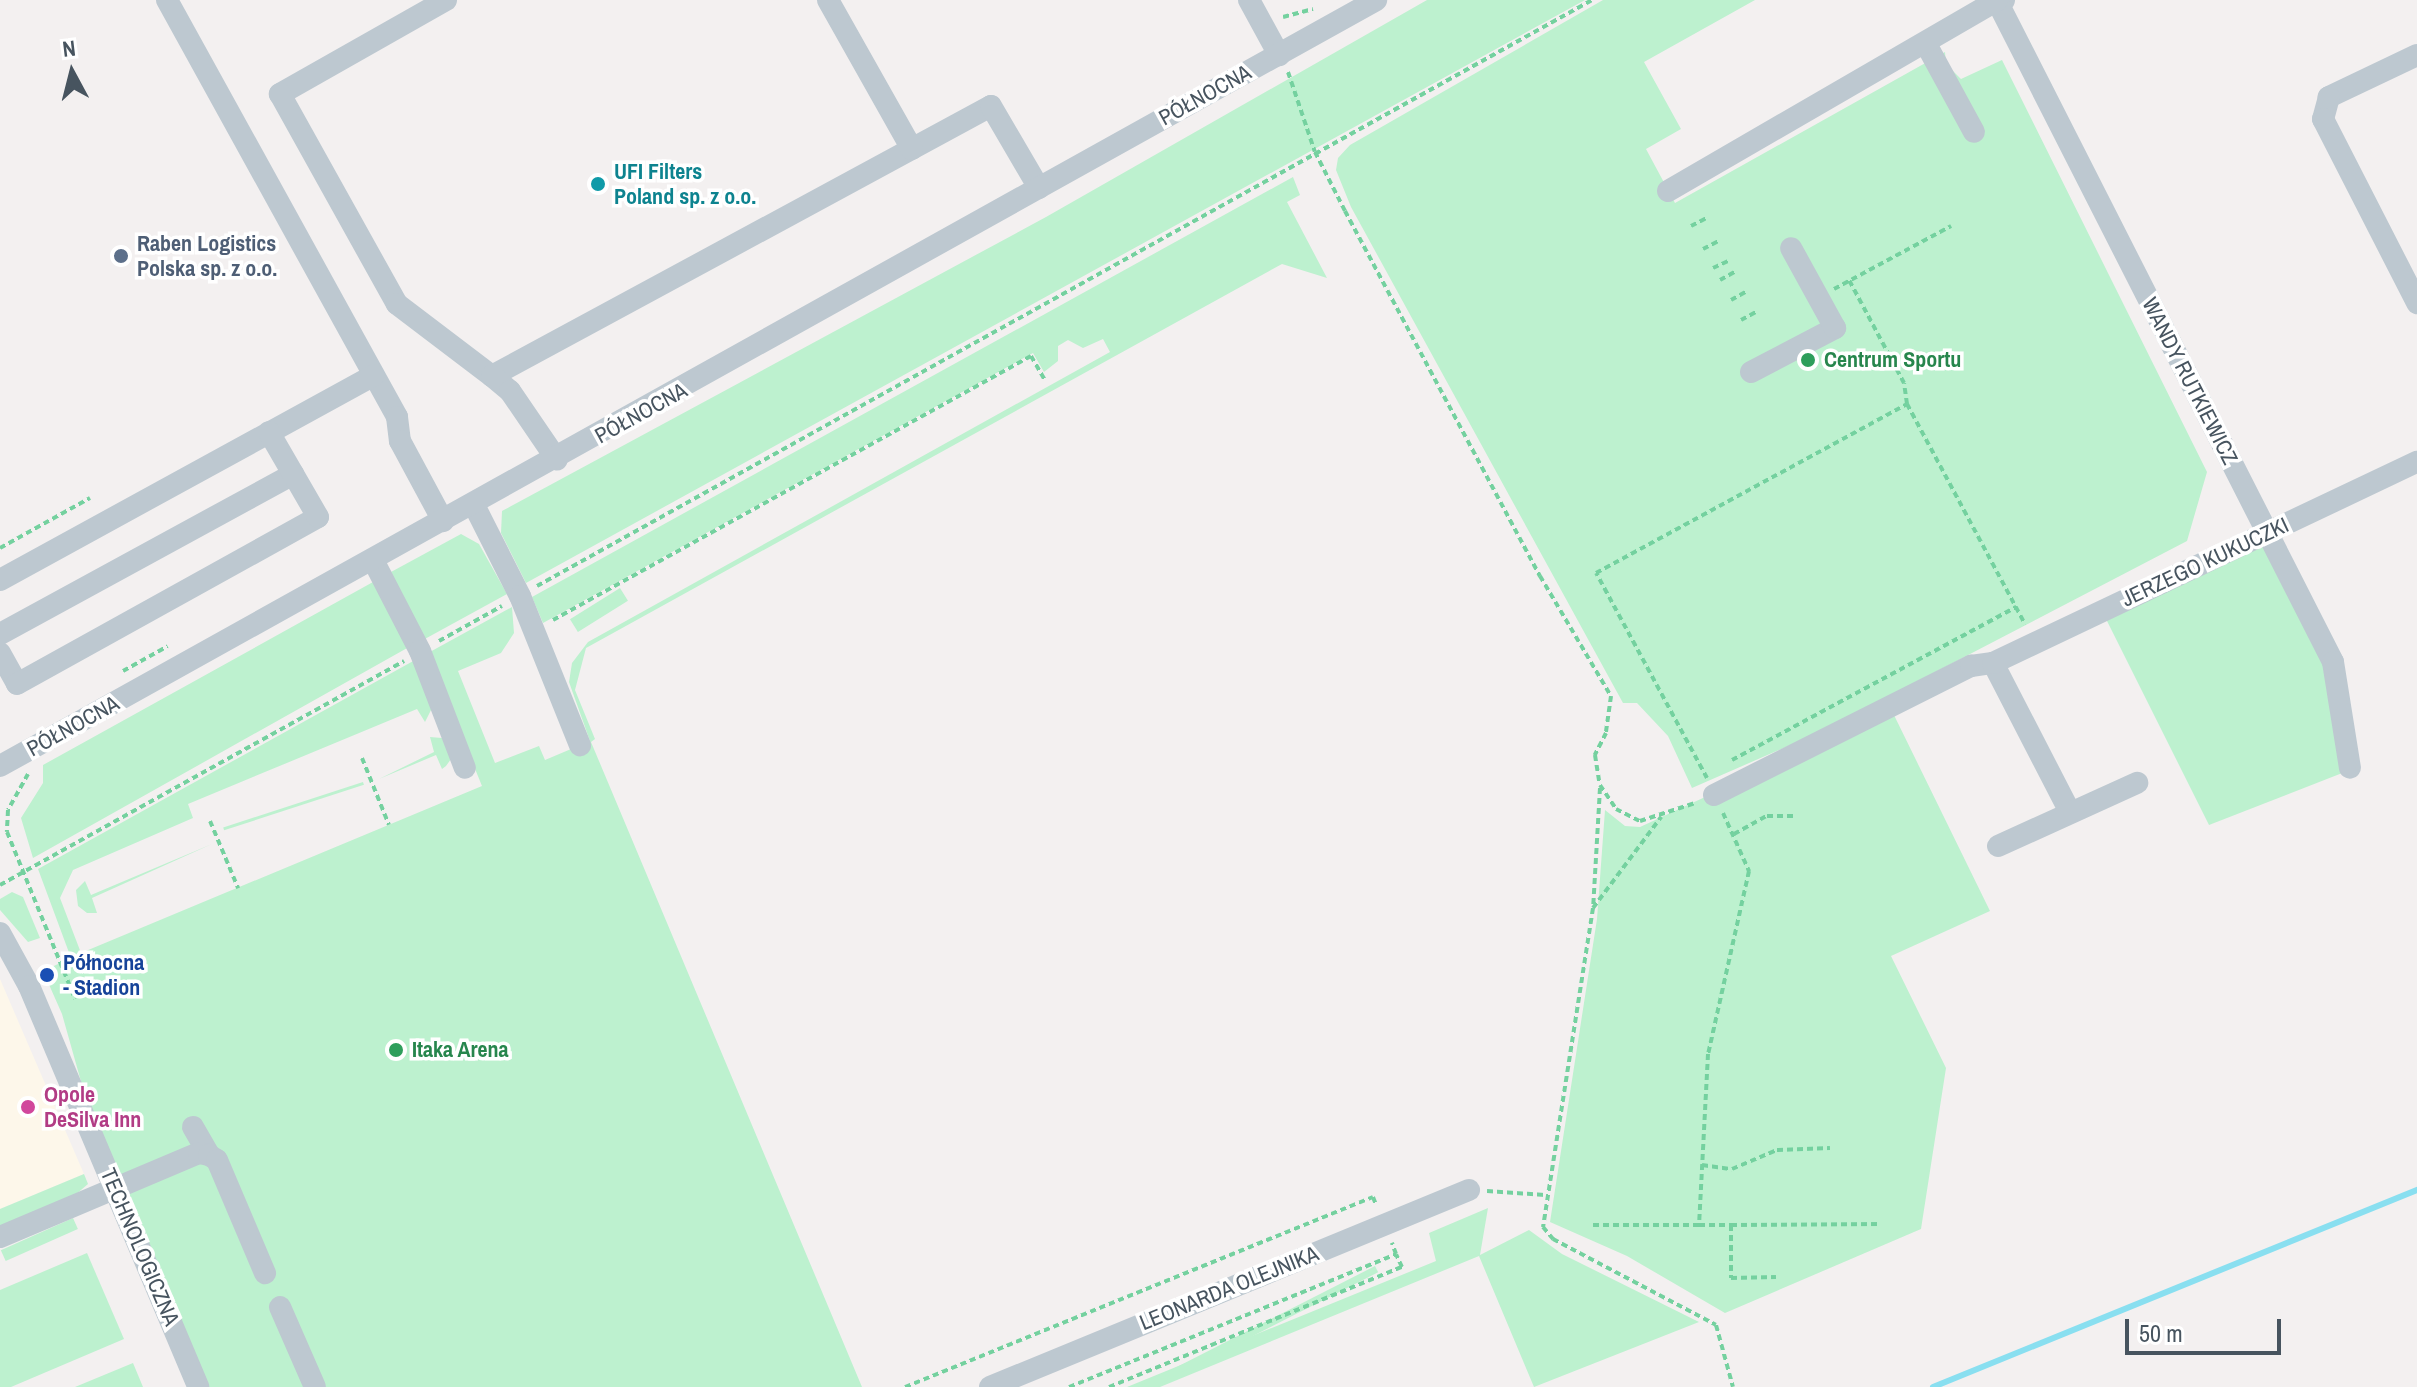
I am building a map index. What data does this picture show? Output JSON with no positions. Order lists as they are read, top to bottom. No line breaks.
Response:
{"streets":{"street":["PÓŁNOCNA","WANDY RUTKIEWICZ","JERZEGO KUKUCZKI","TECHNOLOGICZNA","LEONARDA OLEJNIKA"]},"crossings":[["WANDY RUTKIEWICZ","JERZEGO KUKUCZKI"]],"places":["UFI Filters Poland sp. z o.o.","Raben Logistics Polska sp. z o.o.","Centrum Sportu","Północna - Stadion","Itaka Arena","Opole DeSilva Inn"],"scale_bar":"50 m","north":"top"}
